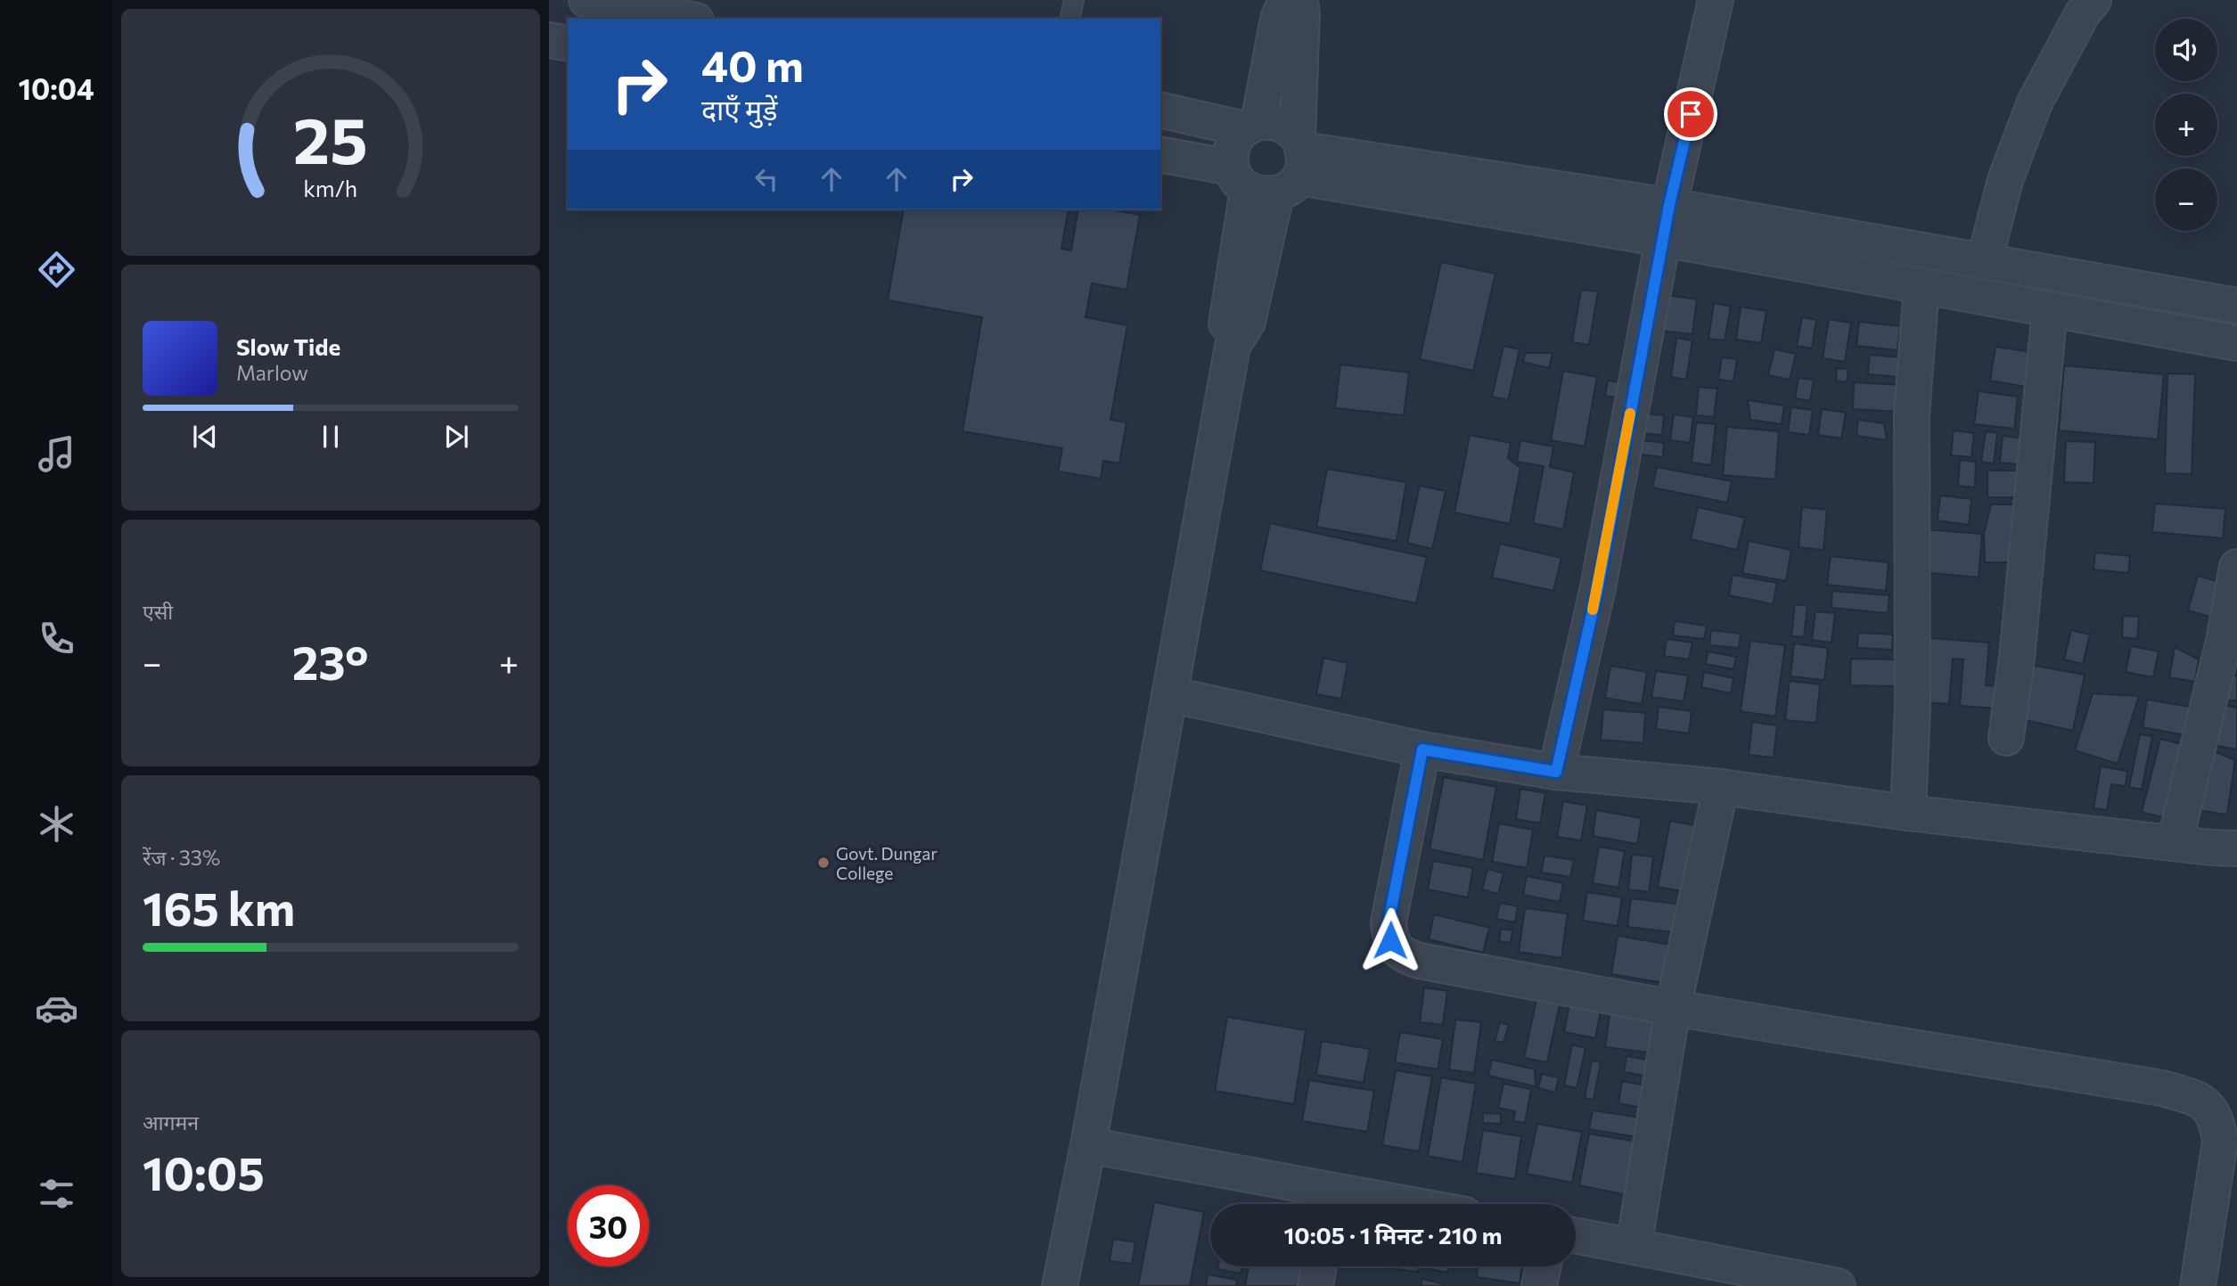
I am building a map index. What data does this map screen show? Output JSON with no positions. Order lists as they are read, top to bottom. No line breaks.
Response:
{"places":["Govt. Dungar College"],"page":{"tabs":"10:04","map_buttons":["+","−"],"turn":["40 m","दाएँ मुड़ें"],"song":["Slow Tide","Marlow"],"tile":["एसी",["रेंज · 33%","165 km"],["आगमन","10:05"]],"heat":["−","23°","+"],"limit":"30","trip":"10:05 · 1 मिनट · 210 m","gauge":["25","km/h"]}}
